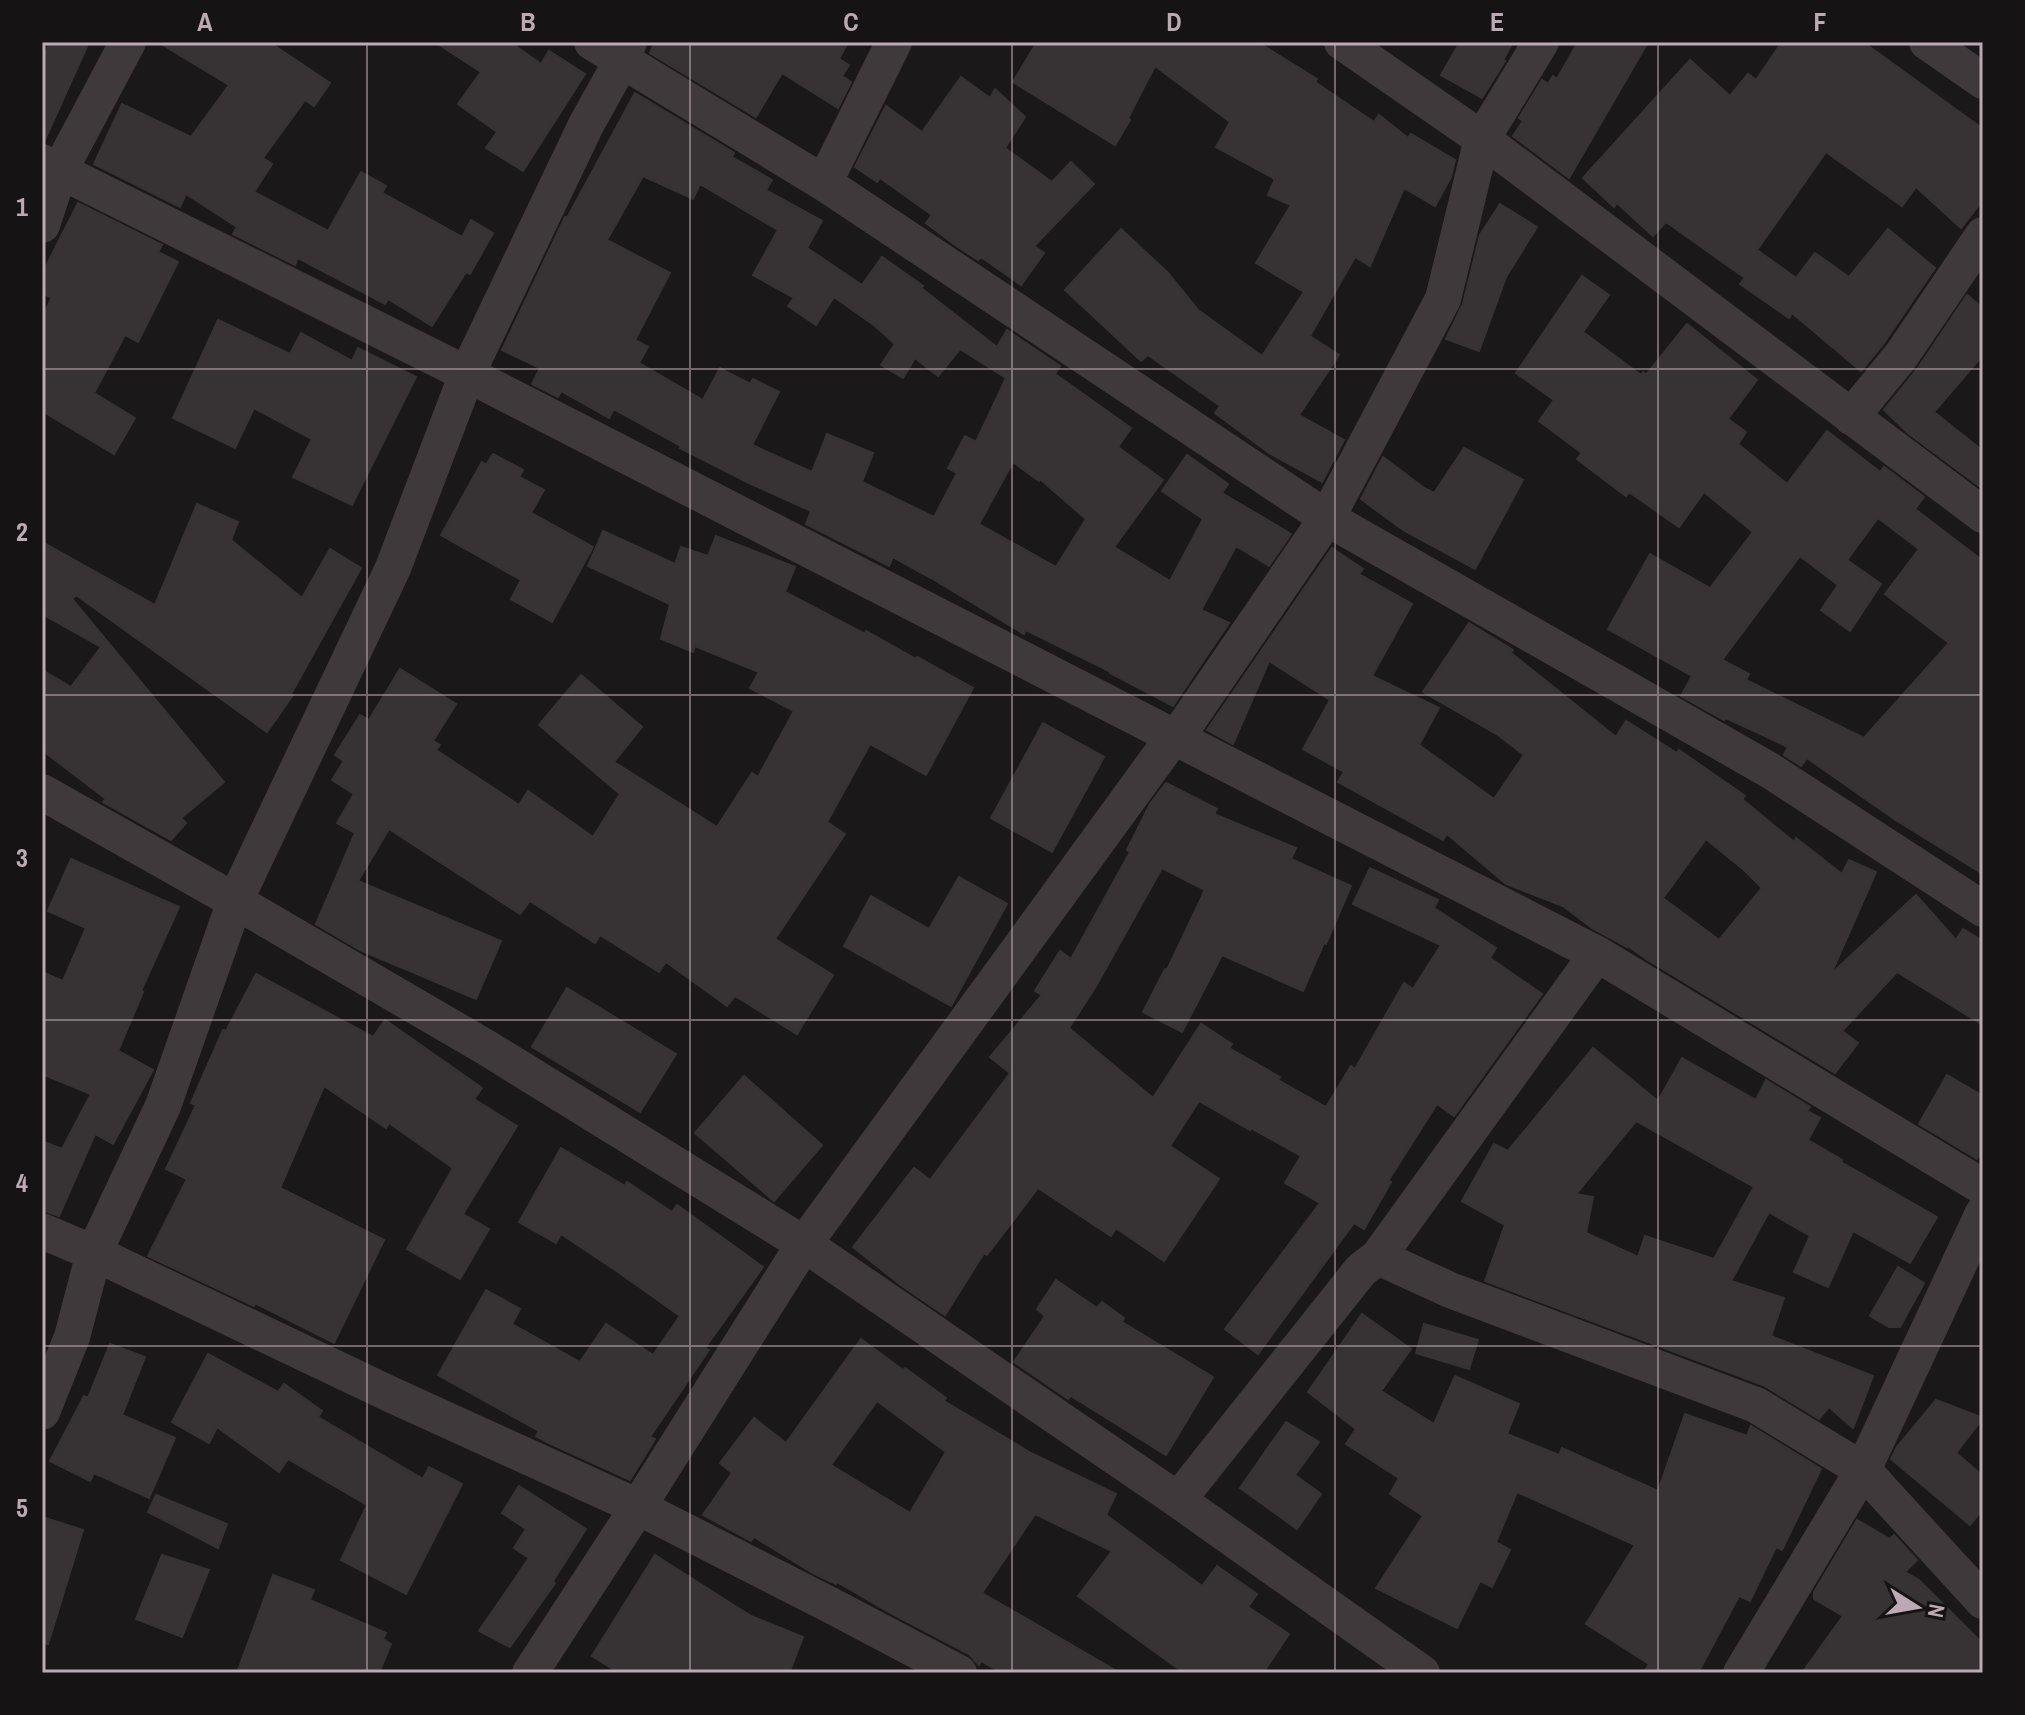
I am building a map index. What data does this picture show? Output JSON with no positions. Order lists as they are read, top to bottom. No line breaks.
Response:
{"north":"right","grid":{"columns":["A","B","C","D","E","F"],"rows":["1","2","3","4","5"]}}
